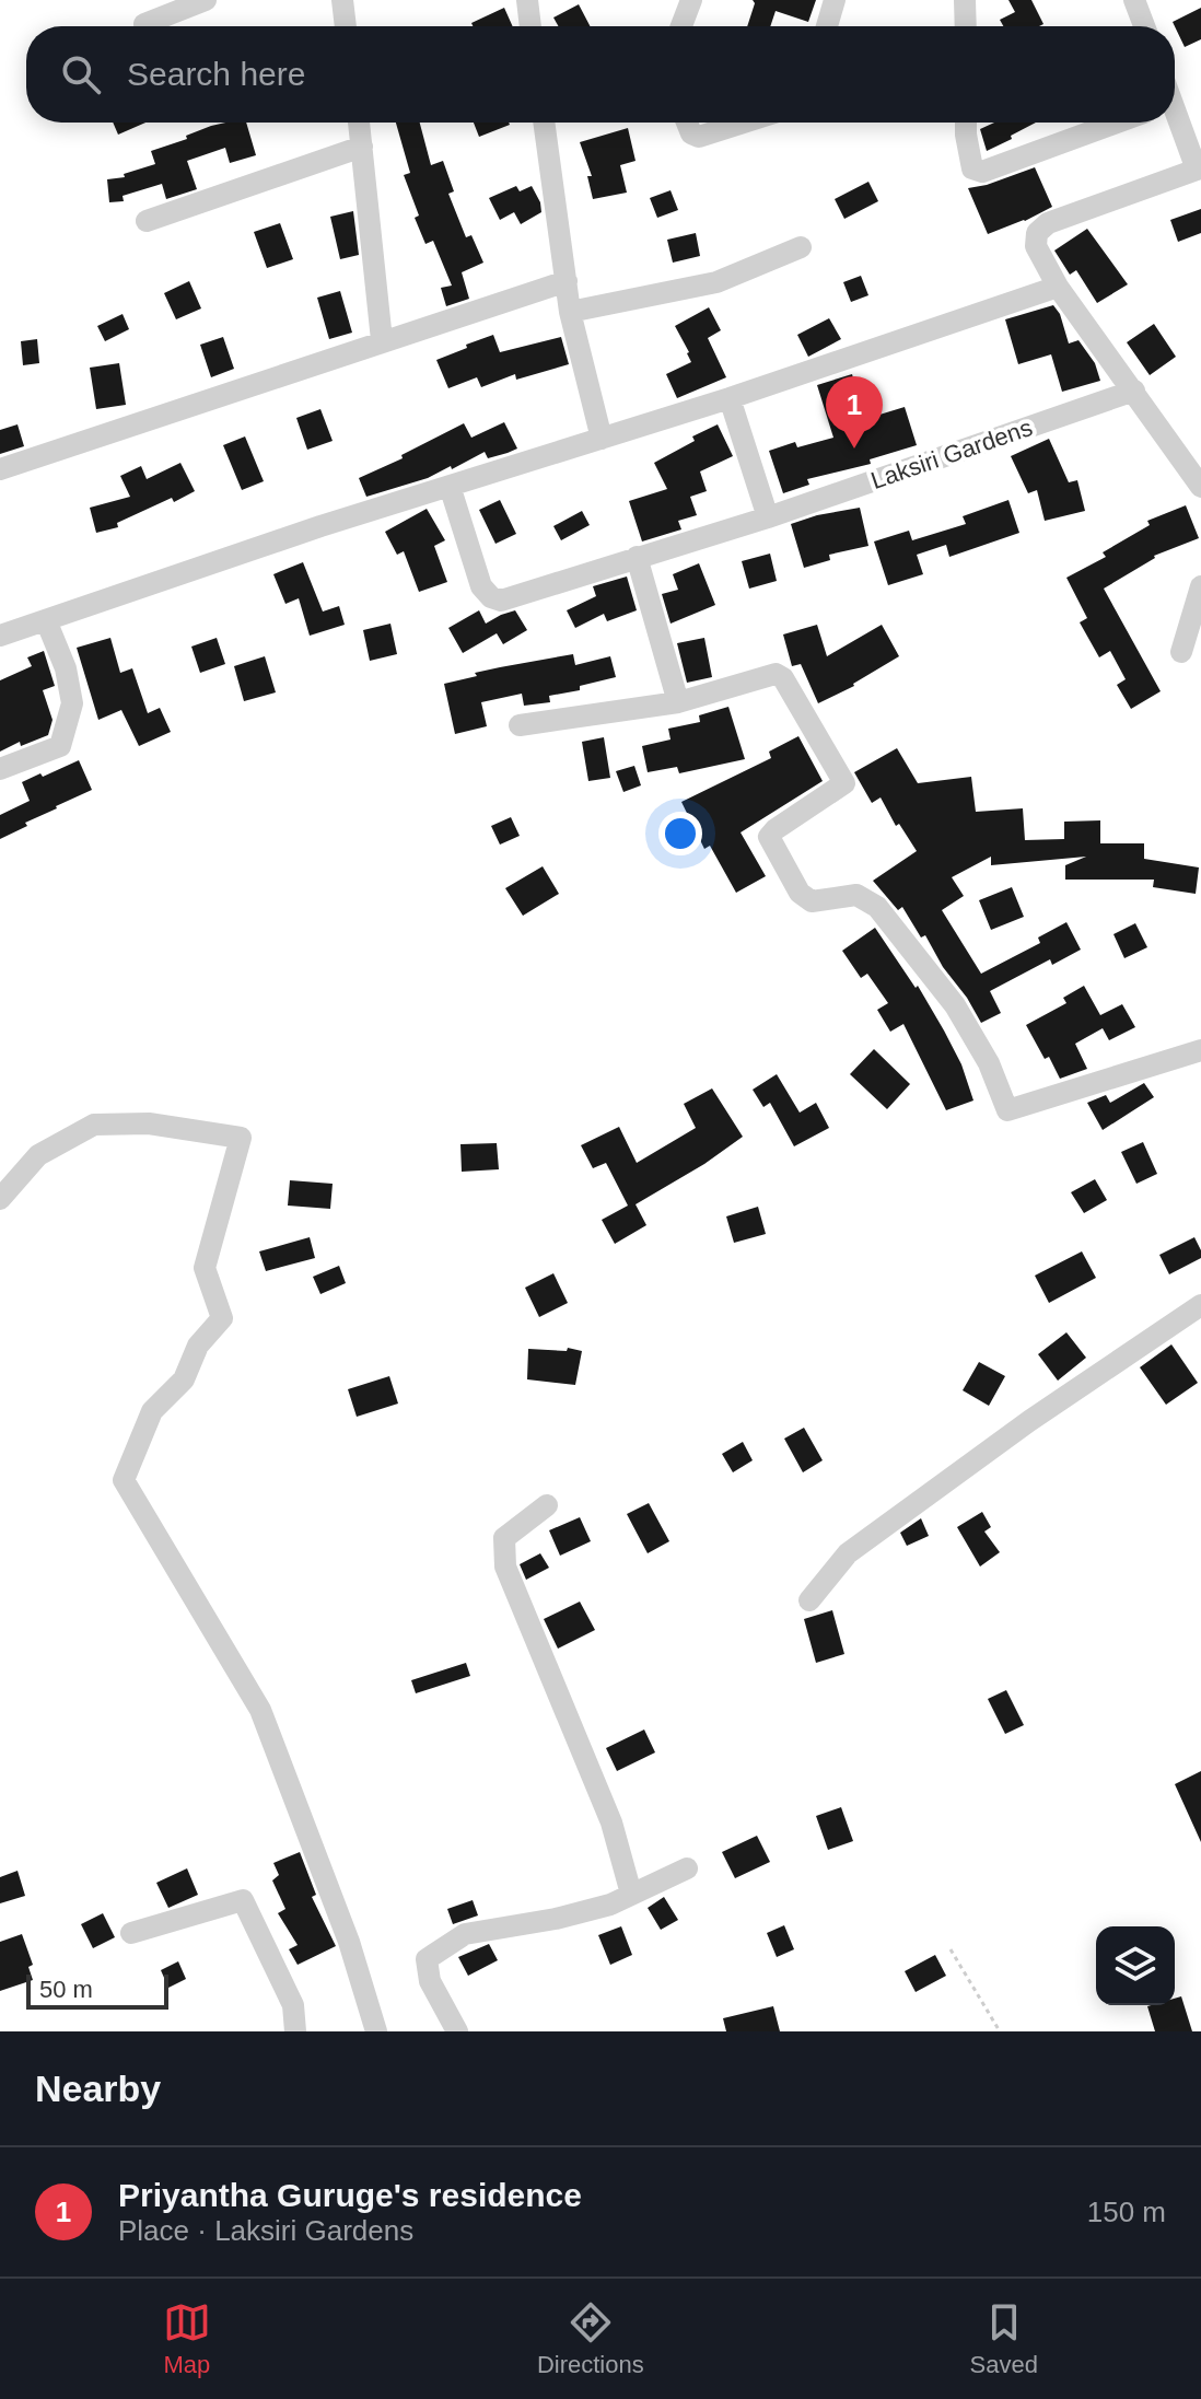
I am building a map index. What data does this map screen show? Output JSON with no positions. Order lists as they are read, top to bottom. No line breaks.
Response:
{"streets":{"street":["Laksiri Gardens"]},"scale_bar":"50 m","page":{"search":"Search here","pins":"1","scale":"50 m","heading":"Nearby","list":[{"mark":"1","name":"Priyantha Guruge's residence","note":"Place · Laksiri Gardens","value":"150 m"}],"nav":["Map","Directions","Saved"]}}
